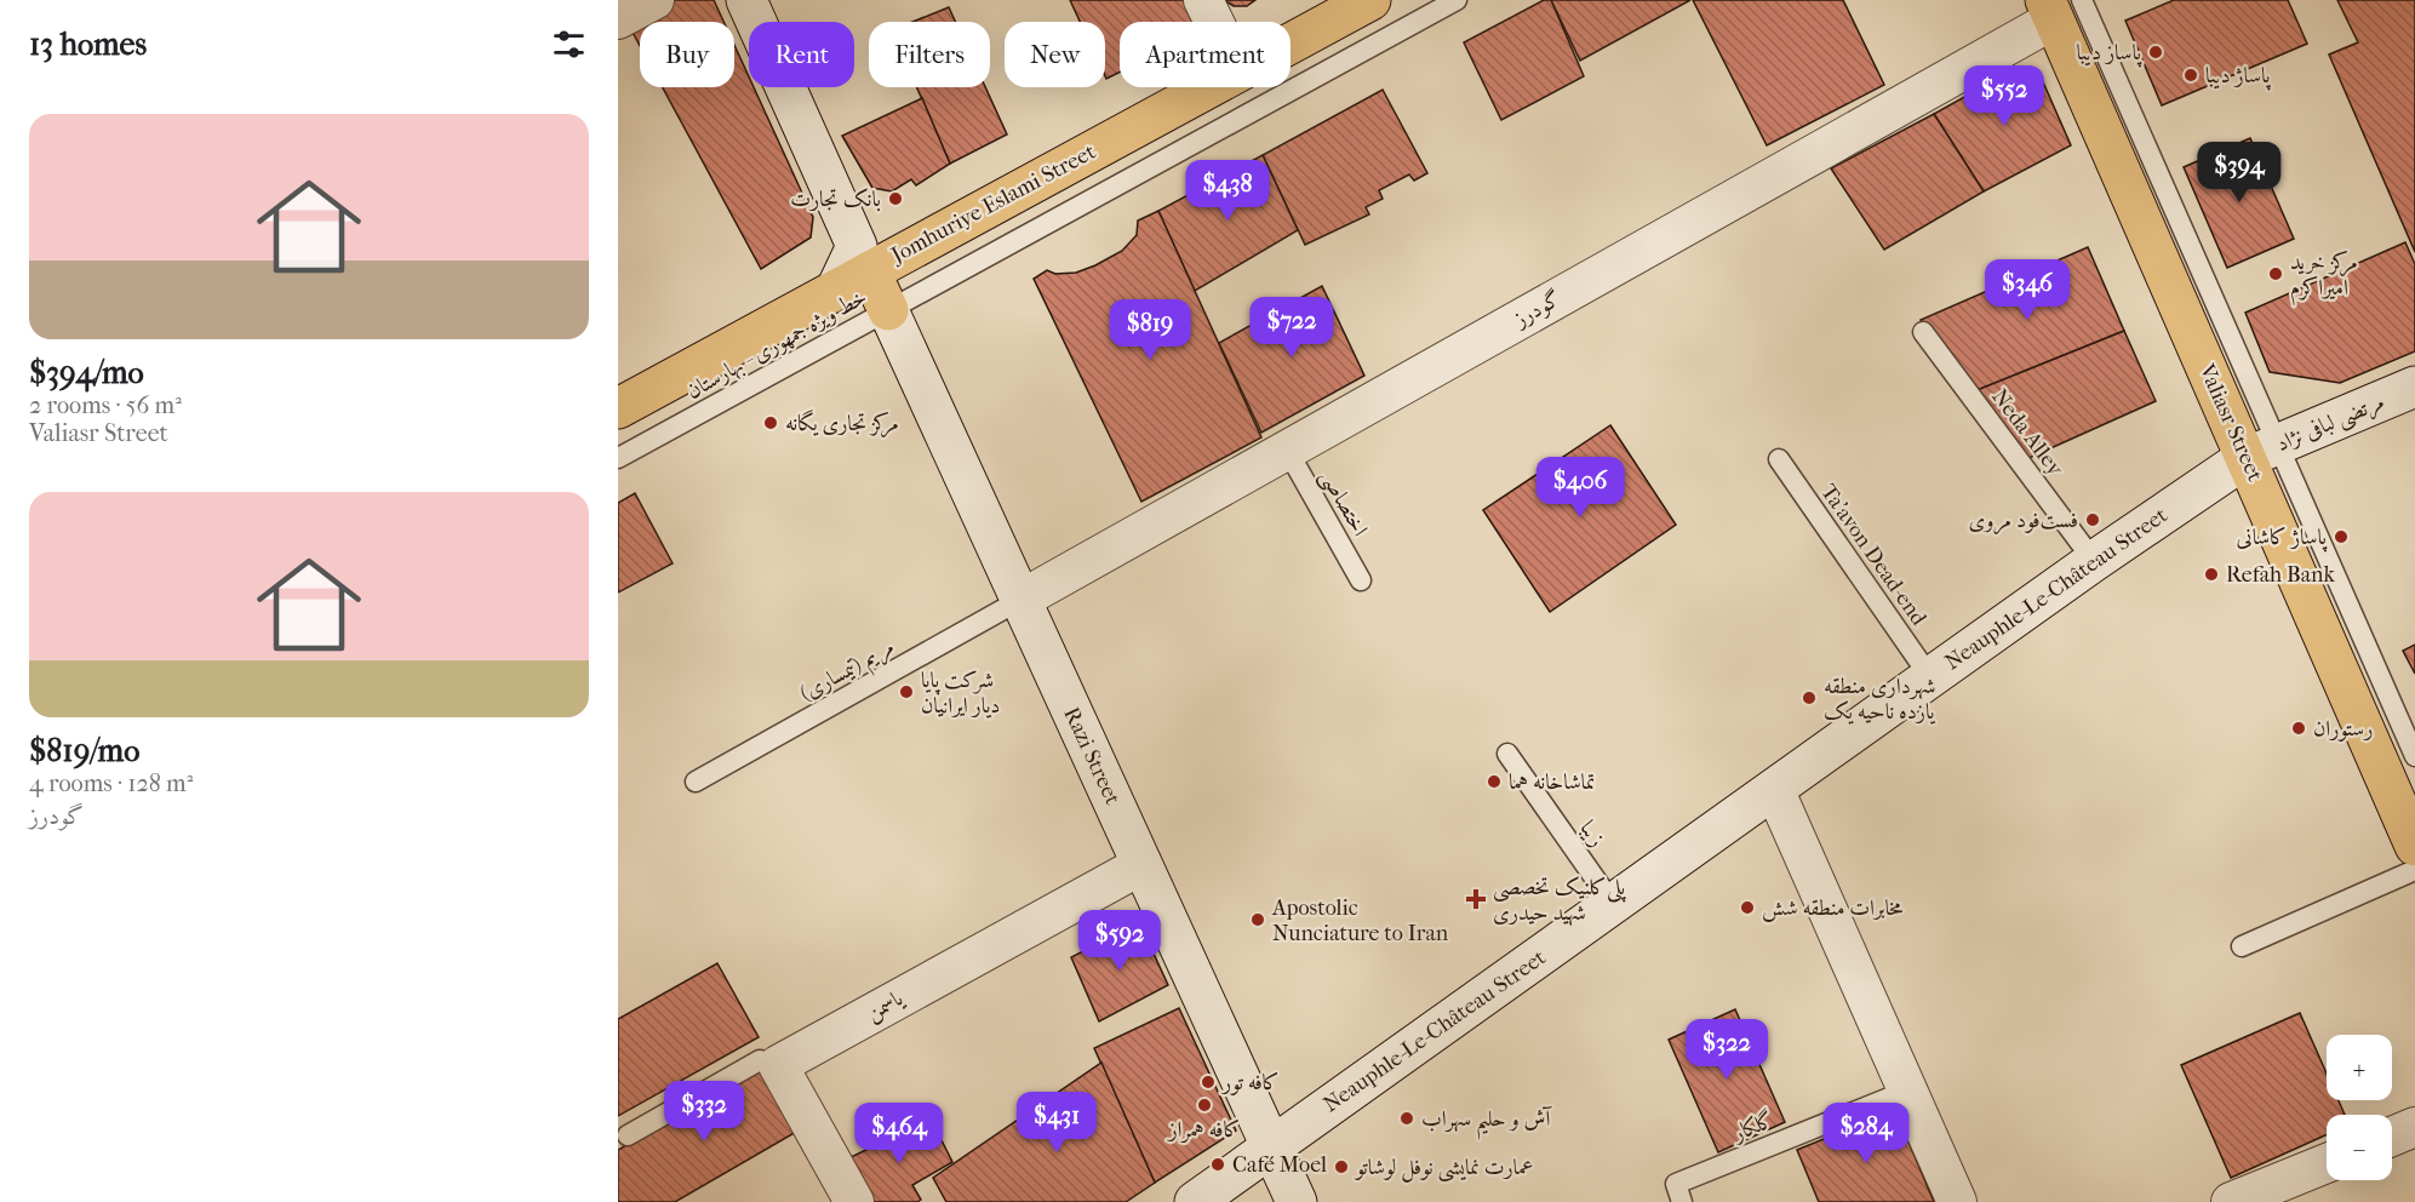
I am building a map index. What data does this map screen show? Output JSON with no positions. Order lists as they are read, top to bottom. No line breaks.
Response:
{"streets":{"main road":["Jomhuriye Eslami Street","Valiasr Street","مرتضی لبافی نژاد","Neauphle-Le-Château Street","Razi Street"],"street":["گودرز","یاسمن"],"lane":["خط ویژه جمهوری - بهارستان","Neda Alley","اختصاصی","Ta'avon Dead-end","مریم (تیمساری)","زیبا","گلکار"]},"crossings":[["گودرز","Valiasr Street"],["گودرز","اختصاصی"],["گودرز","مریم (تیمساری)"],["گودرز","Razi Street"],["خط ویژه جمهوری - بهارستان","Razi Street"],["Valiasr Street","مرتضی لبافی نژاد"],["Valiasr Street","Neauphle-Le-Château Street"],["مرتضی لبافی نژاد","Neauphle-Le-Château Street"],["Neda Alley","Neauphle-Le-Château Street"],["Ta'avon Dead-end","Neauphle-Le-Château Street"],["Neauphle-Le-Château Street","Razi Street"],["Neauphle-Le-Château Street","زیبا"],["مریم (تیمساری)","Razi Street"],["Razi Street","یاسمن"]],"places":{"other":["پاساز دیبا","پاساژ دیبا","بانک تجارت","مرکز خرید امیراکرم","مرکز تجاری یگانه","فست‌فود مروی","پاساژ کاشانی","Refah Bank","شرکت پایا دیار ایرانیان","شهرداری منطقه یازده ناحیه یک","رستوران","تماشاخانه هما","مخابرات منطقه شش","Apostolic Nunciature to Iran","کافه تور","کافه همراز","آش و حلیم سهراب","Café Moel","عمارت نمایشی نوفل لوشاتو"],"health":["پلی‌کلنیک تخصصی شهید حیدری"]},"page":{"heading":"13 homes","chip":["Buy","Rent","Filters","New","Apartment"],"price":["$552","$394","$438","$346","$722","$819","$406","$592","$322","$332","$431","$464","$284"],"list":[{"name":"$394/mo","note":"2 rooms · 56 m² · Valiasr Street"},{"name":"$819/mo","note":"4 rooms · 128 m² · گودرز"}],"map_buttons":["+","−"]}}
